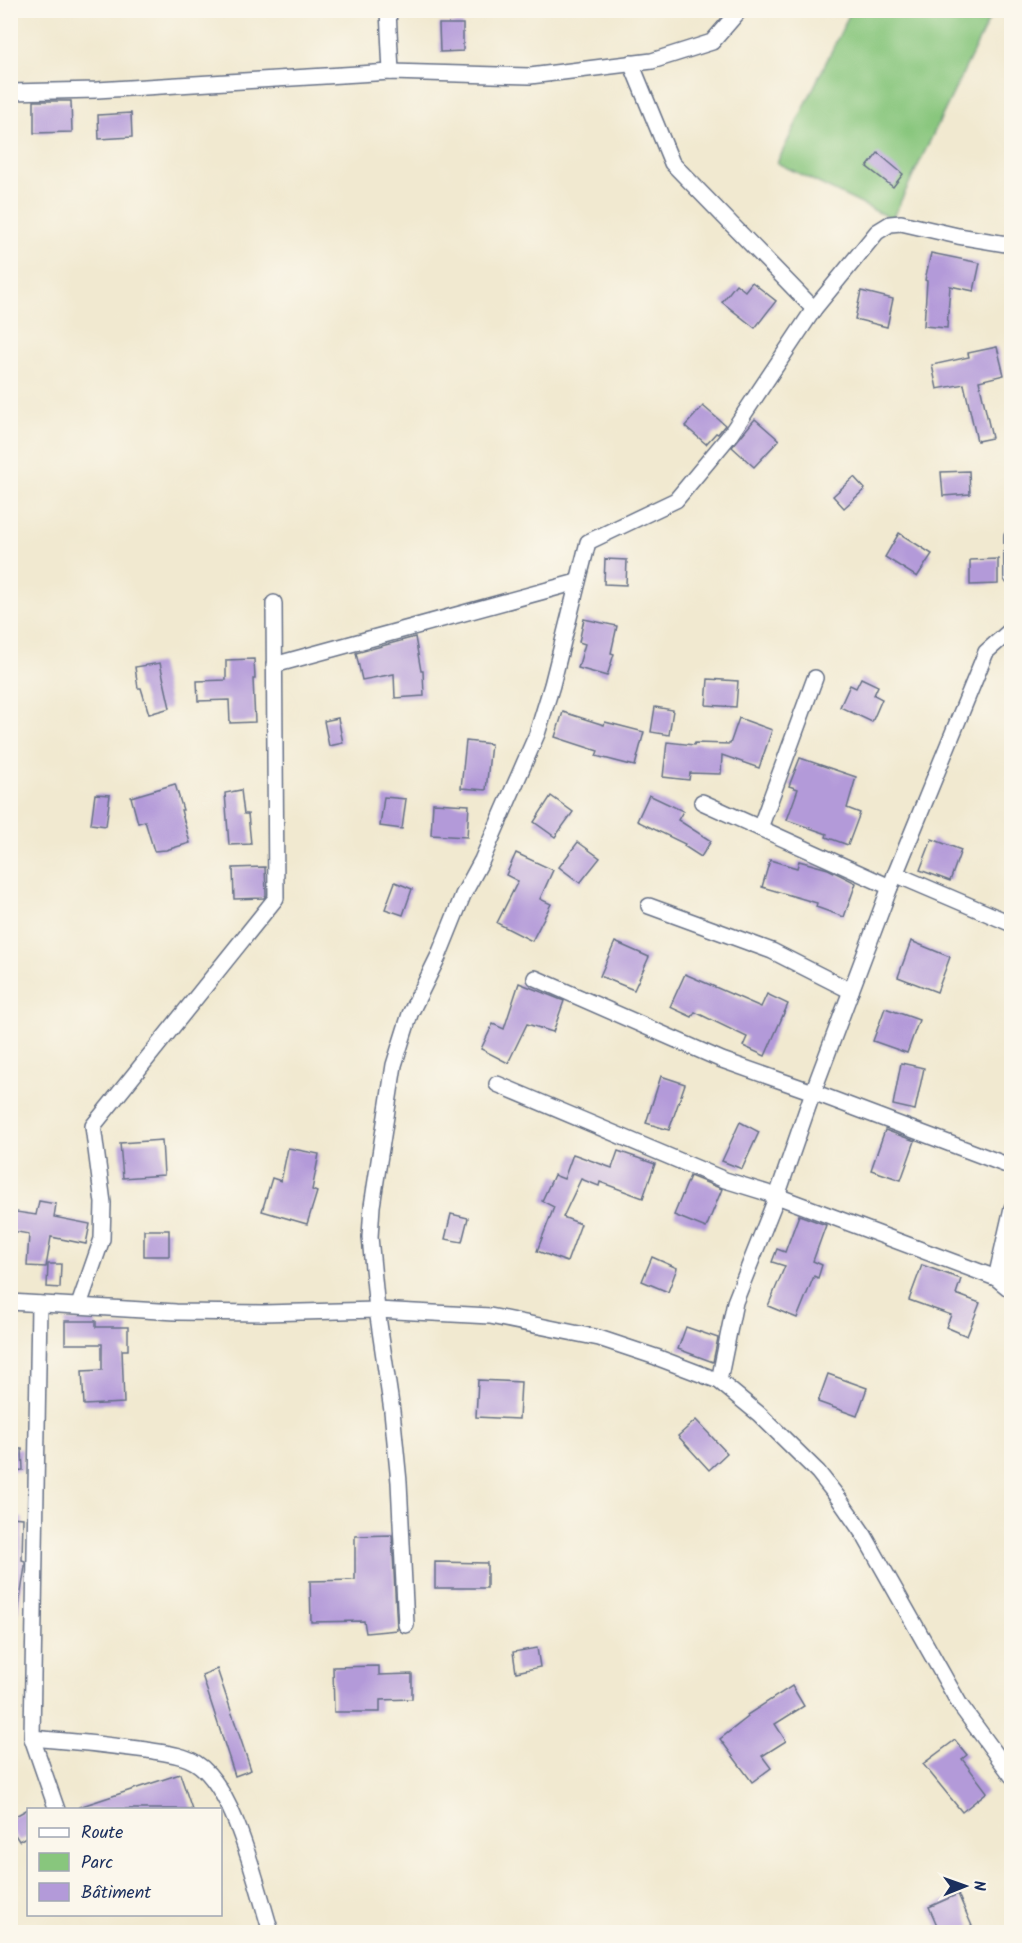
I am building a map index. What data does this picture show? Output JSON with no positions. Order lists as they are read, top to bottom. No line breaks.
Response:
{"legend":["Route","Parc","Bâtiment"],"north":"right"}
